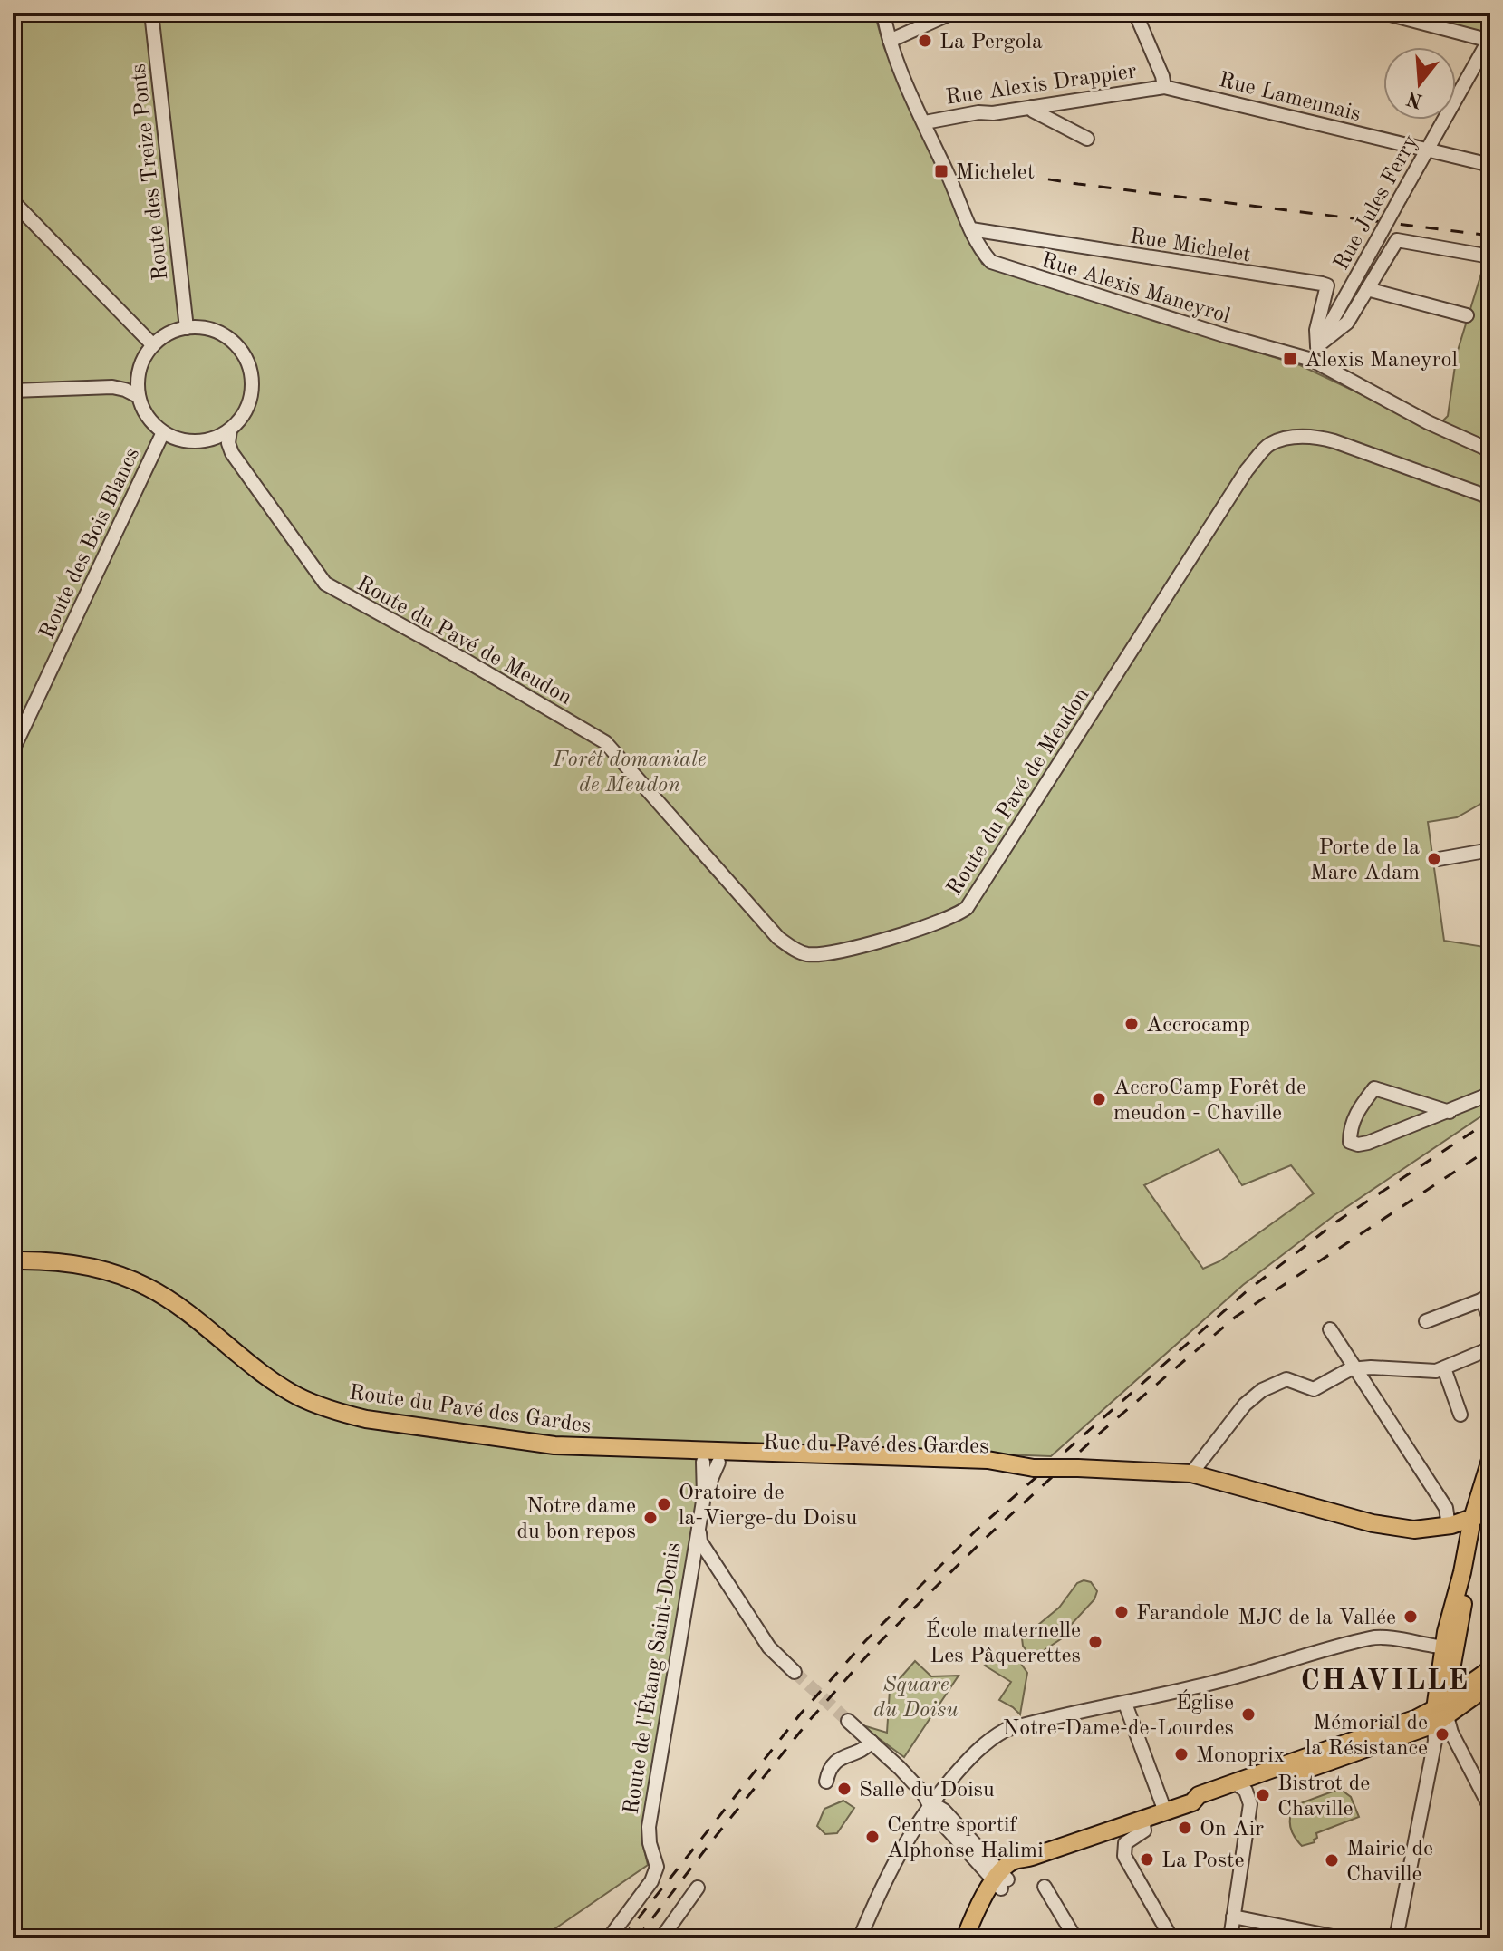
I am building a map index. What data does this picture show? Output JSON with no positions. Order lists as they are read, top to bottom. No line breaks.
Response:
{"streets":{"main road":["Route du Pavé des Gardes","Rue du Pavé des Gardes"],"street":["Rue Alexis Drappier","Rue Lamennais","Route des Treize Ponts","Rue Jules Ferry","Rue Michelet","Rue Alexis Maneyrol","Route des Bois Blancs","Route du Pavé de Meudon","Route de l'Étang Saint-Denis"]},"crossings":[["Rue Alexis Drappier","Rue Lamennais"],["Rue Alexis Drappier","Rue Alexis Maneyrol"],["Rue Lamennais","Rue Jules Ferry"],["Route des Treize Ponts","Route des Bois Blancs"],["Route des Treize Ponts","Route du Pavé de Meudon"],["Rue Jules Ferry","Rue Michelet"],["Rue Michelet","Rue Alexis Maneyrol"],["Route des Bois Blancs","Route du Pavé de Meudon"],["Route du Pavé des Gardes","Rue du Pavé des Gardes"],["Route du Pavé des Gardes","Route de l'Étang Saint-Denis"],["Rue du Pavé des Gardes","Route de l'Étang Saint-Denis"]],"districts":["CHAVILLE"],"parks":["Forêt domaniale de Meudon","Square du Doisu"],"places":{"other":["La Pergola","Porte de la Mare Adam","Accrocamp","AccroCamp Forêt de meudon - Chaville","Oratoire de la-Vierge-du Doisu","Notre dame du bon repos","Farandole","MJC de la Vallée","École maternelle Les Pâquerettes","Église Notre-Dame-de-Lourdes","Mémorial de la Résistance","Monoprix","Salle du Doisu","Bistrot de Chaville","On Air","Centre sportif Alphonse Halimi","La Poste","Mairie de Chaville"],"transit":["Michelet","Alexis Maneyrol"]},"north":"bottom"}
